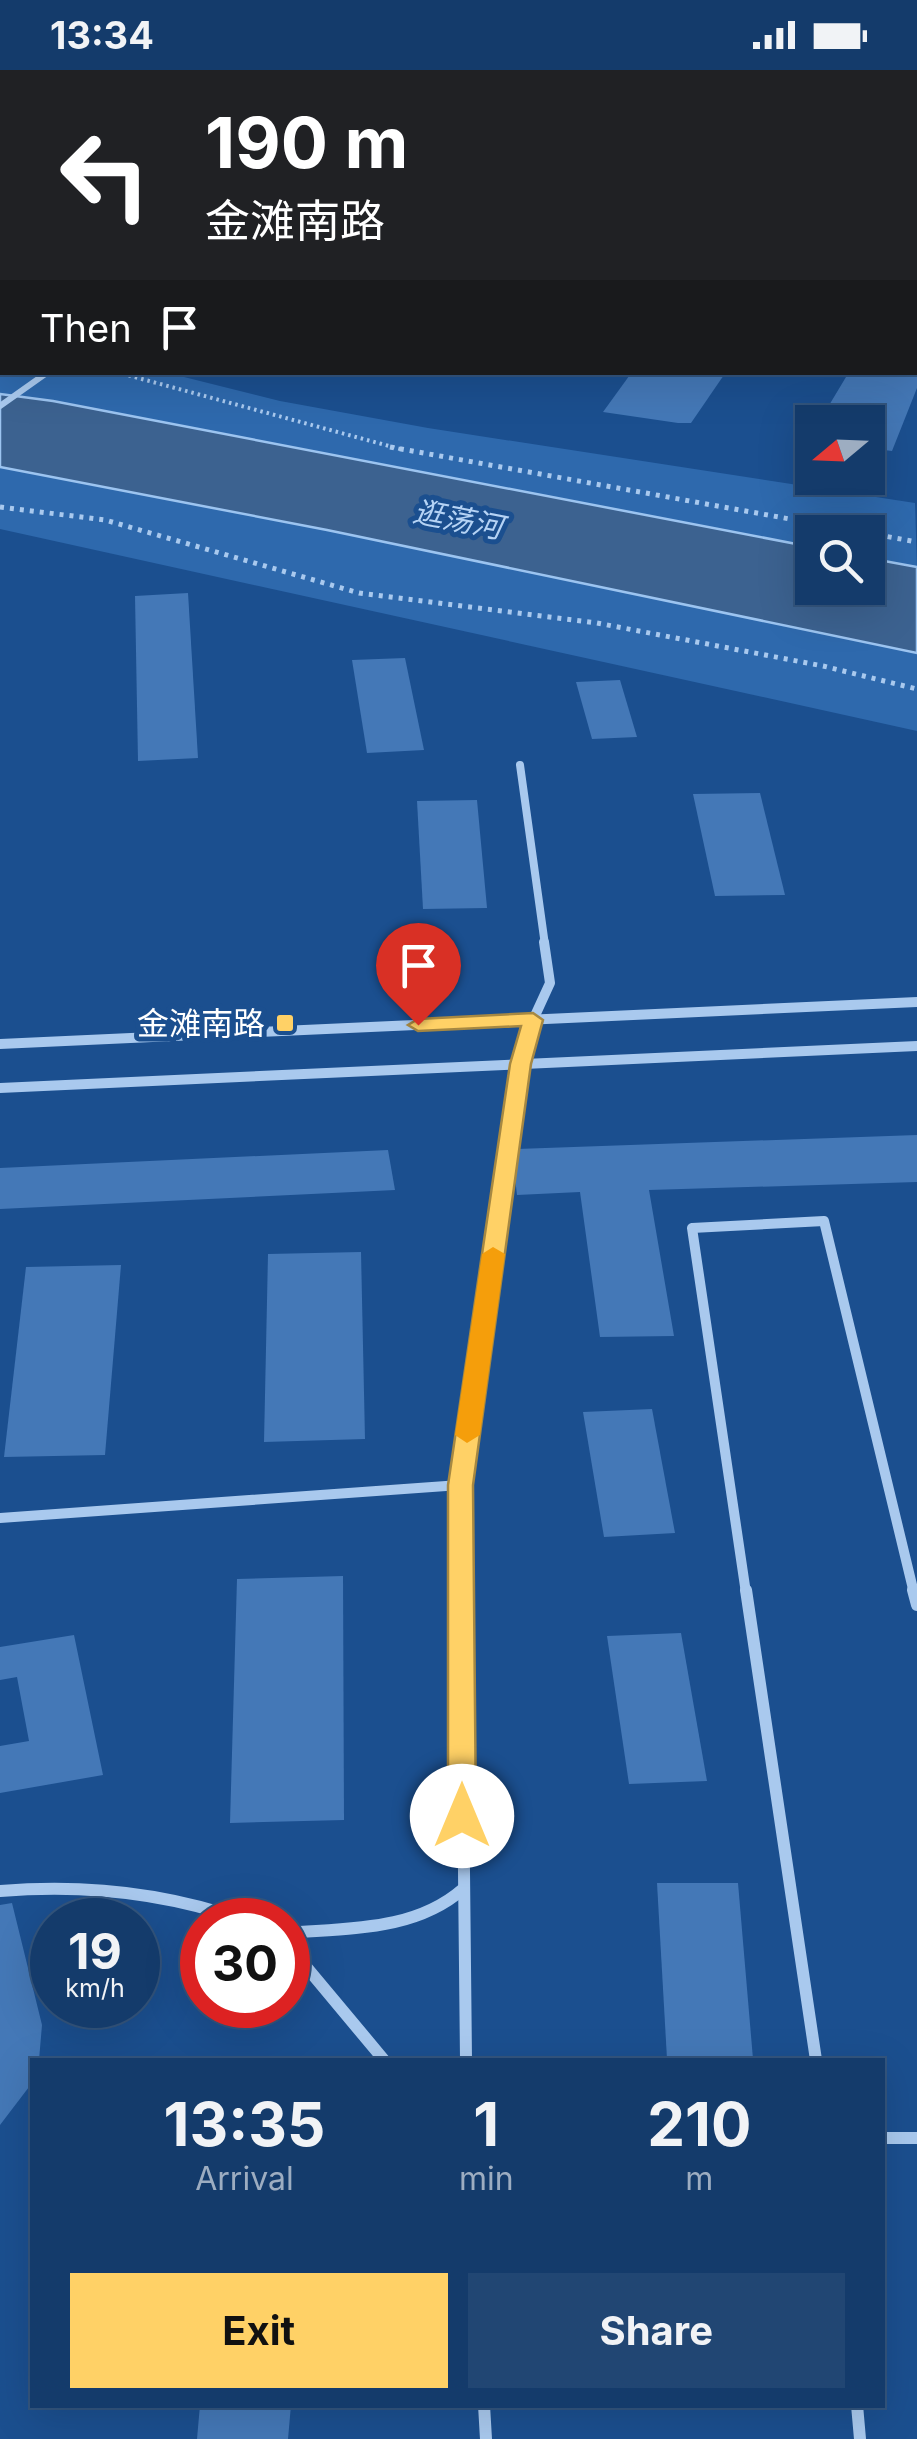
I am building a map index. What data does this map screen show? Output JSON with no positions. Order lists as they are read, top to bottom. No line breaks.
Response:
{"water":["逛荡河"],"places":{"transit":["金滩南路"]},"north":"left","page":{"status":"13:34","turn":["190 m","金滩南路"],"then":"Then","speed":"19 km/h","limit":"30","eta":["13:35","Arrival","1","min","210","m"],"buttons":["Exit","Share"]}}
